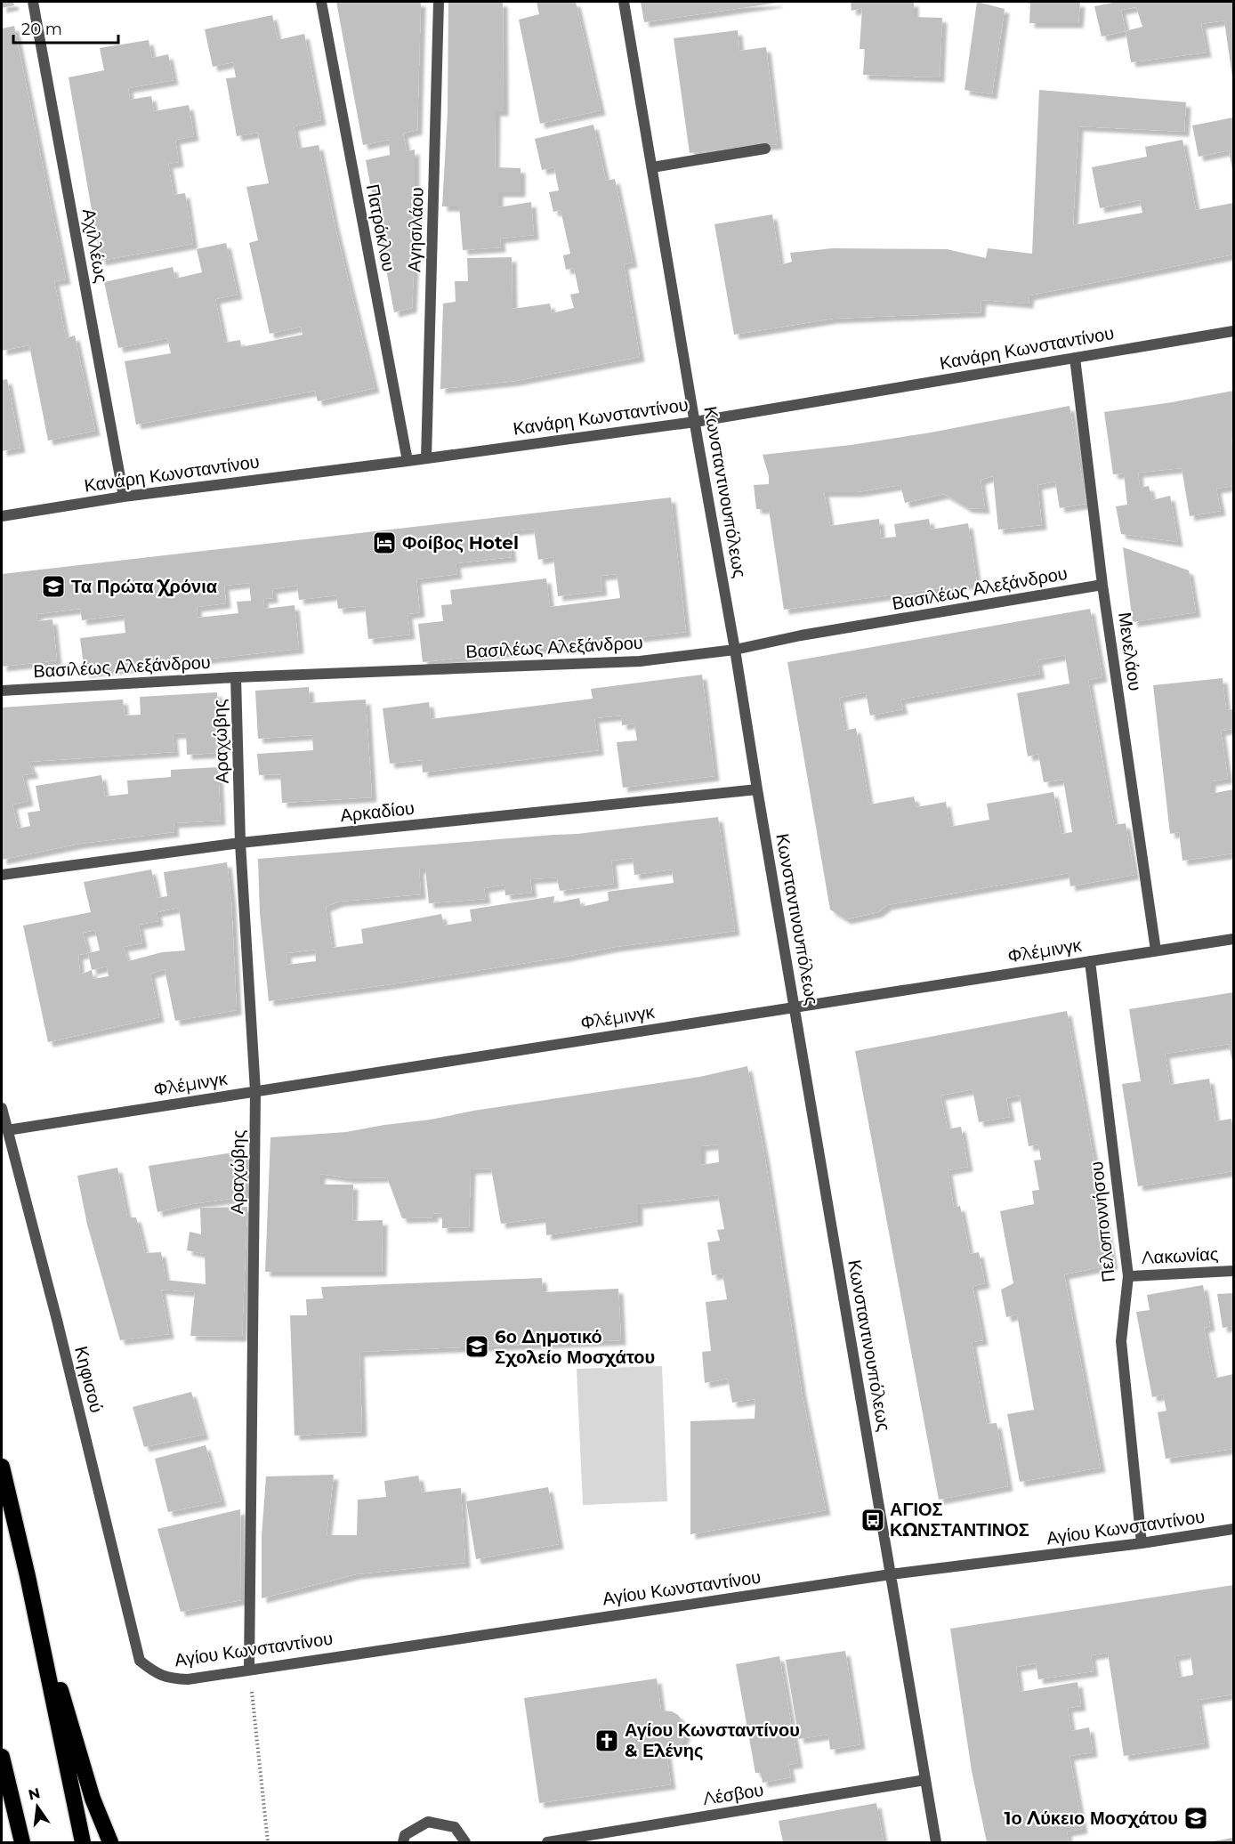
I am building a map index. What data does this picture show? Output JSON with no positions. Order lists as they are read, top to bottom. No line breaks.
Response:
{"streets":{"street":["Πατρόκλου","Αγησιλάου","Αχιλλέως","Κανάρη Κωνσταντίνου","Κωνσταντινουπόλεως","Βασιλέως Αλεξάνδρου","Μενελάου","Αραχώβης","Αρκαδίου","Φλέμινγκ","Πελοποννήσου","Λακωνίας","Κηφισού","Αγίου Κωνσταντίνου","Λέσβου"]},"crossings":[["Πατρόκλου","Κανάρη Κωνσταντίνου"],["Αγησιλάου","Κανάρη Κωνσταντίνου"],["Αχιλλέως","Κανάρη Κωνσταντίνου"],["Κανάρη Κωνσταντίνου","Κωνσταντινουπόλεως"],["Κανάρη Κωνσταντίνου","Μενελάου"],["Κωνσταντινουπόλεως","Βασιλέως Αλεξάνδρου"],["Κωνσταντινουπόλεως","Αρκαδίου"],["Κωνσταντινουπόλεως","Φλέμινγκ"],["Κωνσταντινουπόλεως","Αγίου Κωνσταντίνου"],["Κωνσταντινουπόλεως","Λέσβου"],["Βασιλέως Αλεξάνδρου","Μενελάου"],["Βασιλέως Αλεξάνδρου","Αραχώβης"],["Μενελάου","Φλέμινγκ"],["Αραχώβης","Αρκαδίου"],["Αραχώβης","Φλέμινγκ"],["Αραχώβης","Αγίου Κωνσταντίνου"],["Φλέμινγκ","Πελοποννήσου"],["Φλέμινγκ","Κηφισού"],["Πελοποννήσου","Λακωνίας"],["Πελοποννήσου","Αγίου Κωνσταντίνου"],["Κηφισού","Αγίου Κωνσταντίνου"]],"places":{"hotel":["Φοίβος Hotel"],"school or university":["Τα Πρώτα Χρόνια","6ο Δημοτικό Σχολείο Μοσχάτου","1ο Λύκειο Μοσχάτου"],"bus stop":["ΑΓΙΟΣ ΚΩΝΣΤΑΝΤΙΝΟΣ"],"church":["Αγίου Κωνσταντίνου & Ελένης"]},"scale_bar":"20 m","north":"top"}
